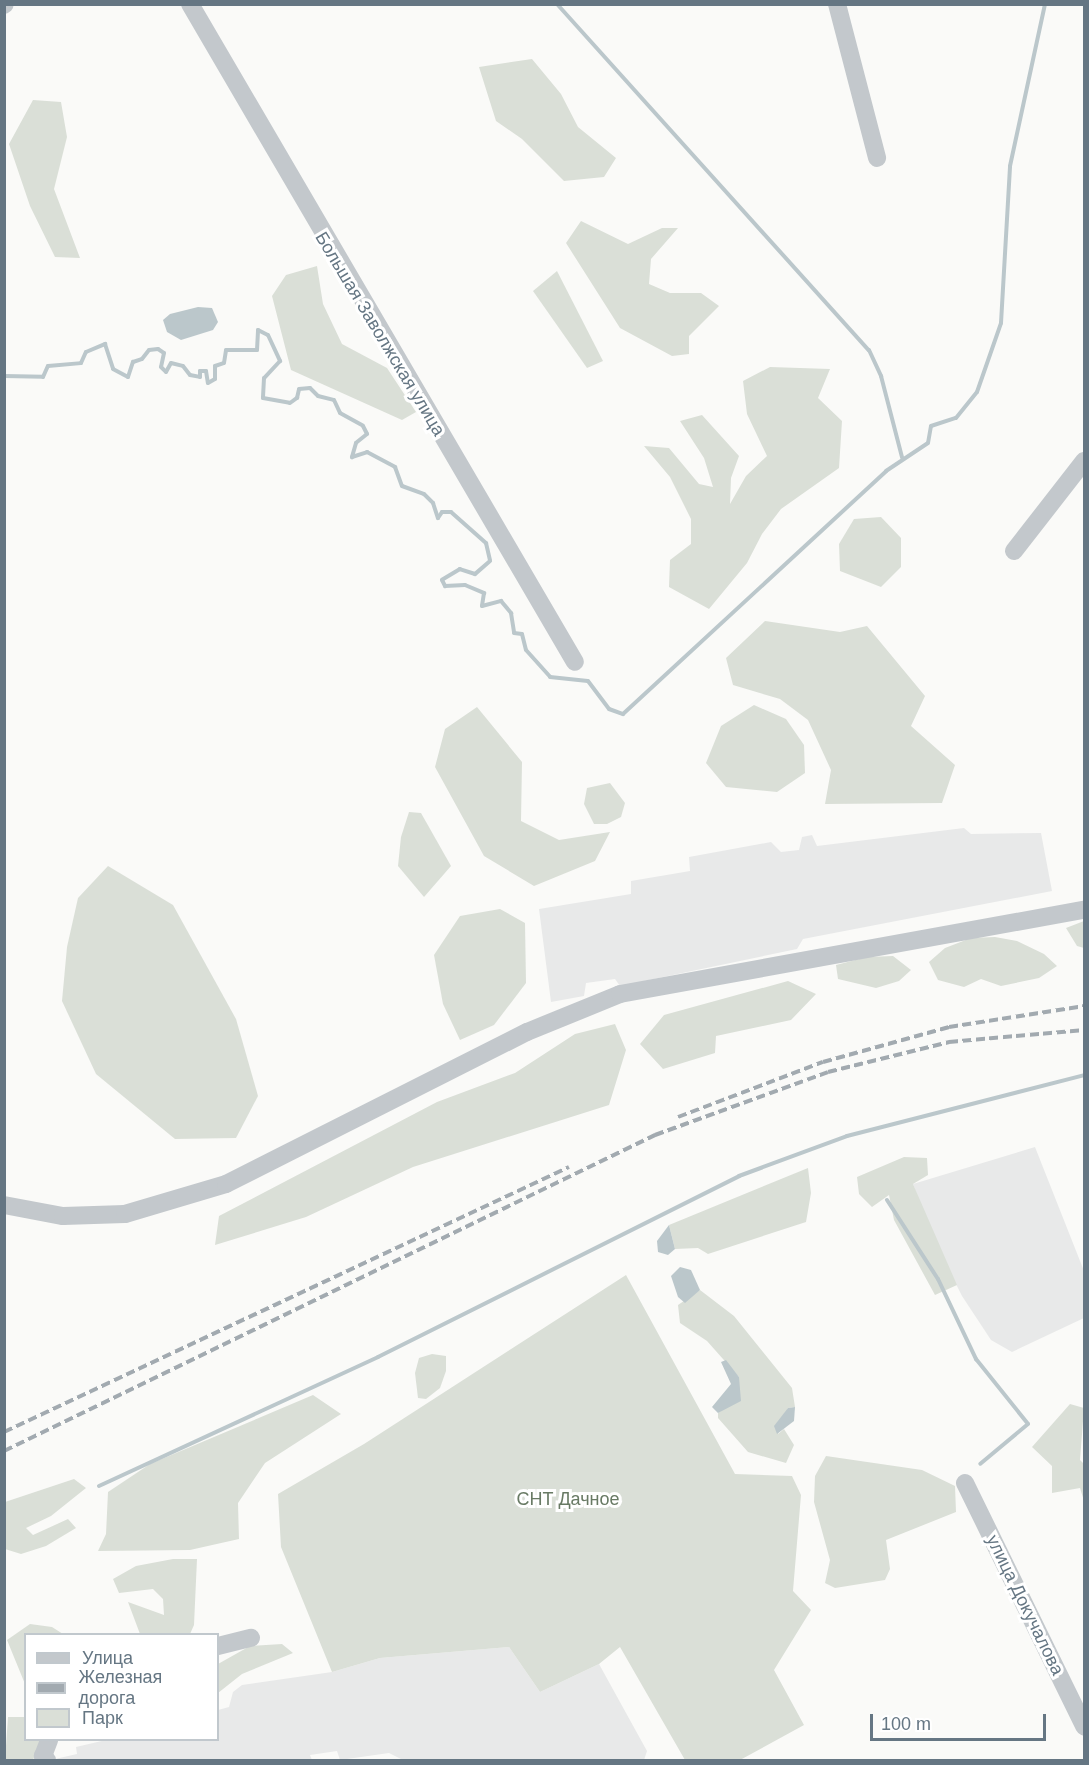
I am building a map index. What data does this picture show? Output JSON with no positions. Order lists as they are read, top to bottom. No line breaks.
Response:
{"streets":{"street":["Большая Заволжская улица","улица Докучалова"]},"parks":["СНТ Дачное"],"legend":["Улица","Железная дорога","Парк"],"scale_bar":"100 m"}
